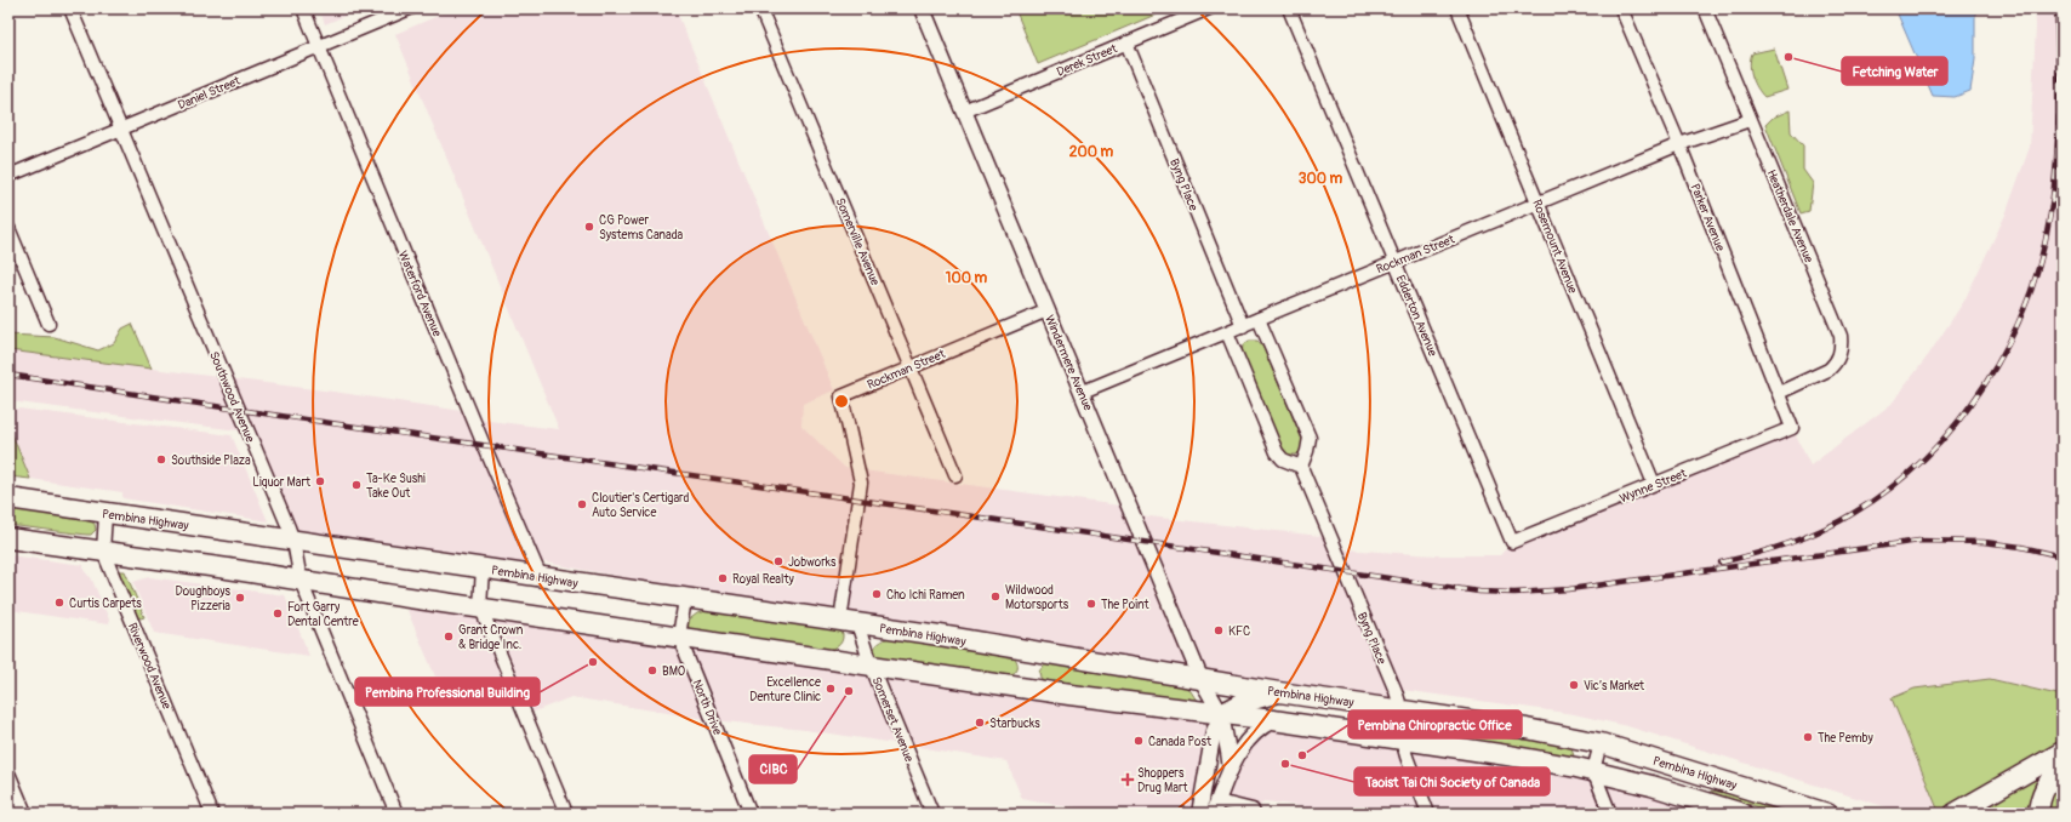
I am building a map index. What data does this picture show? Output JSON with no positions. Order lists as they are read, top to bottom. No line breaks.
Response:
{"streets":{"main road":["Pembina Highway"],"street":["Derek Street","Daniel Street","Byng Place","Heatherdale Avenue","Parker Avenue","Somerville Avenue","Rosemount Avenue","Rockman Street","Waterford Avenue","Edderton Avenue","Windermere Avenue","Southwood Avenue","Wynne Street","Riverwood Avenue","North Drive","Somerset Avenue"]},"crossings":[["Derek Street","Byng Place"],["Derek Street","Windermere Avenue"],["Daniel Street","Waterford Avenue"],["Daniel Street","Southwood Avenue"],["Byng Place","Rockman Street"],["Byng Place","Pembina Highway"],["Heatherdale Avenue","Parker Avenue"],["Heatherdale Avenue","Rockman Street"],["Parker Avenue","Rockman Street"],["Parker Avenue","Wynne Street"],["Somerville Avenue","Rockman Street"],["Rosemount Avenue","Rockman Street"],["Rosemount Avenue","Wynne Street"],["Rockman Street","Edderton Avenue"],["Rockman Street","Windermere Avenue"],["Rockman Street","Pembina Highway"],["Rockman Street","Somerset Avenue"],["Waterford Avenue","Pembina Highway"],["Edderton Avenue","Wynne Street"],["Windermere Avenue","Pembina Highway"],["Southwood Avenue","Pembina Highway"],["Pembina Highway","Riverwood Avenue"],["Pembina Highway","North Drive"],["Pembina Highway","Somerset Avenue"]],"places":{"other":["Fetching Water","CG Power Systems Canada","Southside Plaza","Liquor Mart","Ta-Ke Sushi Take Out","Cloutier's Certigard Auto Service","Jobworks","Royal Realty","Cho Ichi Ramen","Wildwood Motorsports","Doughboys Pizzeria","Curtis Carpets","The Point","Fort Garry Dental Centre","KFC","Grant Crown & Bridge Inc.","Pembina Professional Building","BMO","Vic’s Market","Excellence Denture Clinic","CIBC","Starbucks","The Pemby","Canada Post","Pembina Chiropractic Office","Taoist Tai Chi Society of Canada"],"health":["Shoppers Drug Mart"]},"rings":["200 m","300 m","100 m"]}
